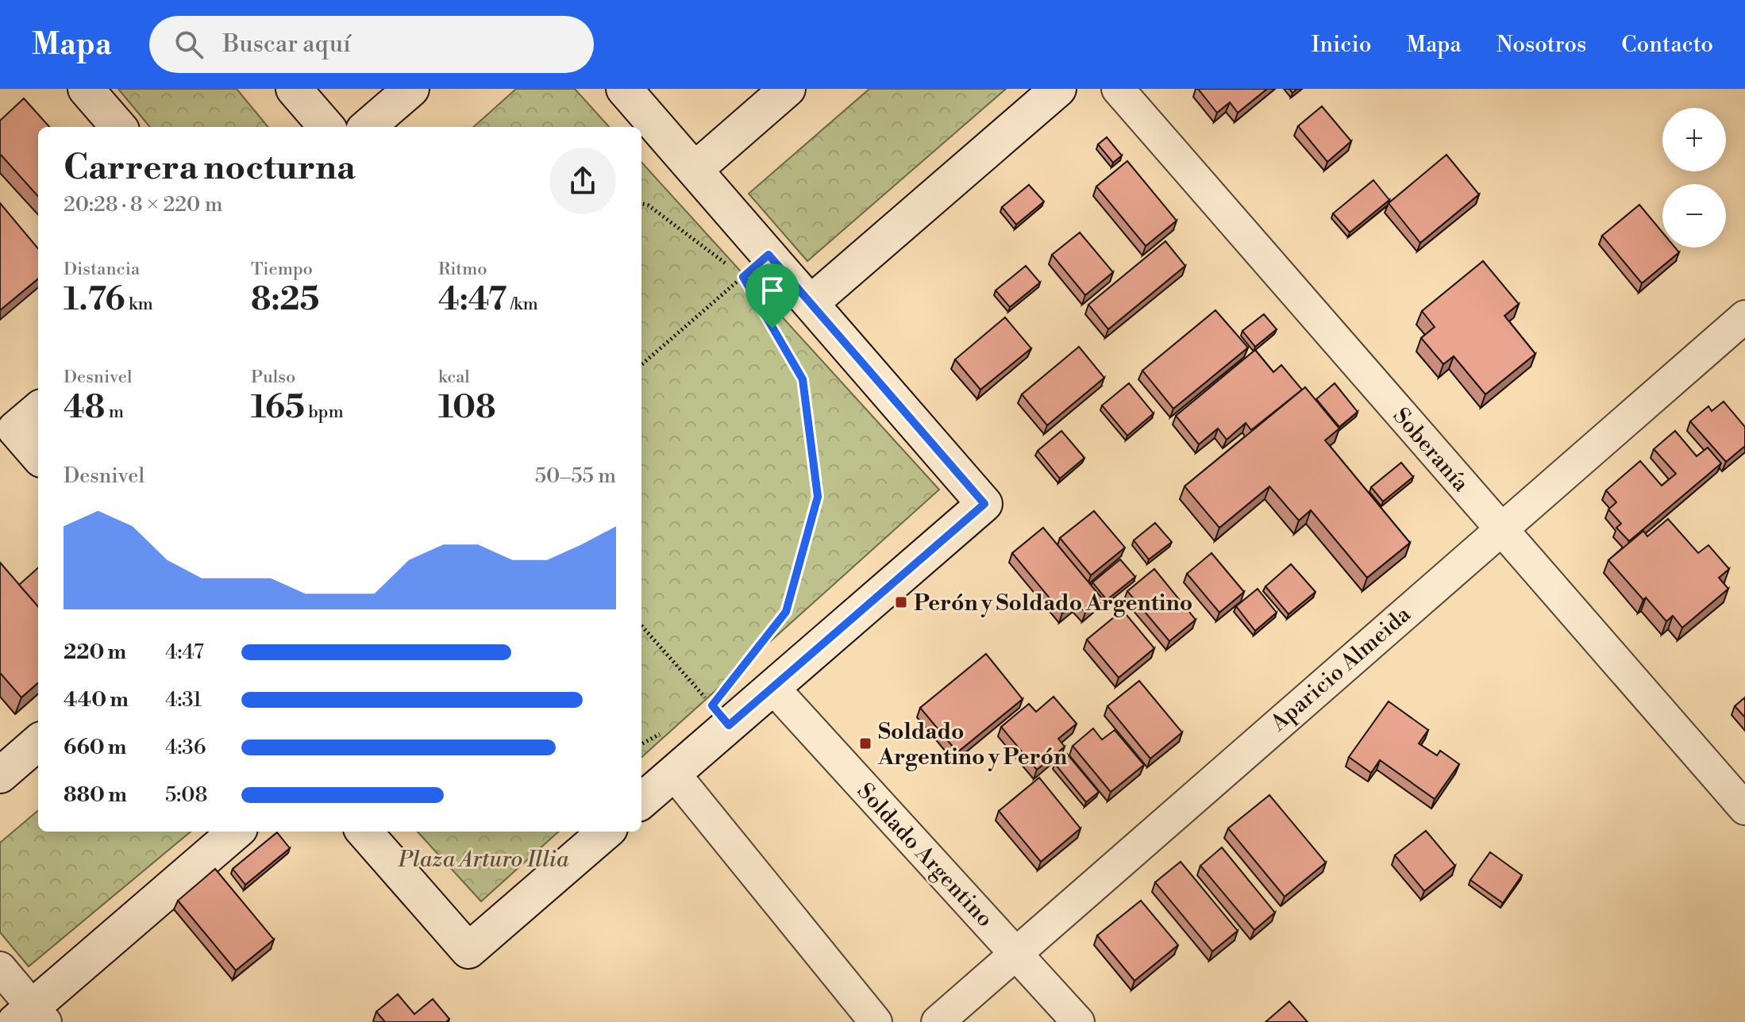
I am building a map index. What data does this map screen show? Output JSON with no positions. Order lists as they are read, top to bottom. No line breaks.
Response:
{"streets":{"street":["Soberanía","Aparicio Almeida","Soldado Argentino"]},"crossings":[["Soberanía","Aparicio Almeida"],["Aparicio Almeida","Soldado Argentino"]],"parks":["Plaza Arturo Illia"],"places":{"transit":["Perón y Soldado Argentino","Soldado Argentino y Perón"]},"page":{"header":"Mapa","search":"Buscar aquí","nav":["Inicio","Mapa","Nosotros","Contacto"],"map_buttons":["+","−"],"heading":["Carrera nocturna","20:28 · 8 × 220 m"],"stats":[["Distancia","1.76 km"],["Tiempo","8:25"],["Ritmo","4:47 /km"],["Desnivel","48 m"],["Pulso","165 bpm"],["kcal","108"]],"chart":["Desnivel","50–55 m"],"list":[{"name":"220 m","note":"4:47"},{"name":"440 m","note":"4:31"},{"name":"660 m","note":"4:36"},{"name":"880 m","note":"5:08"}]}}
